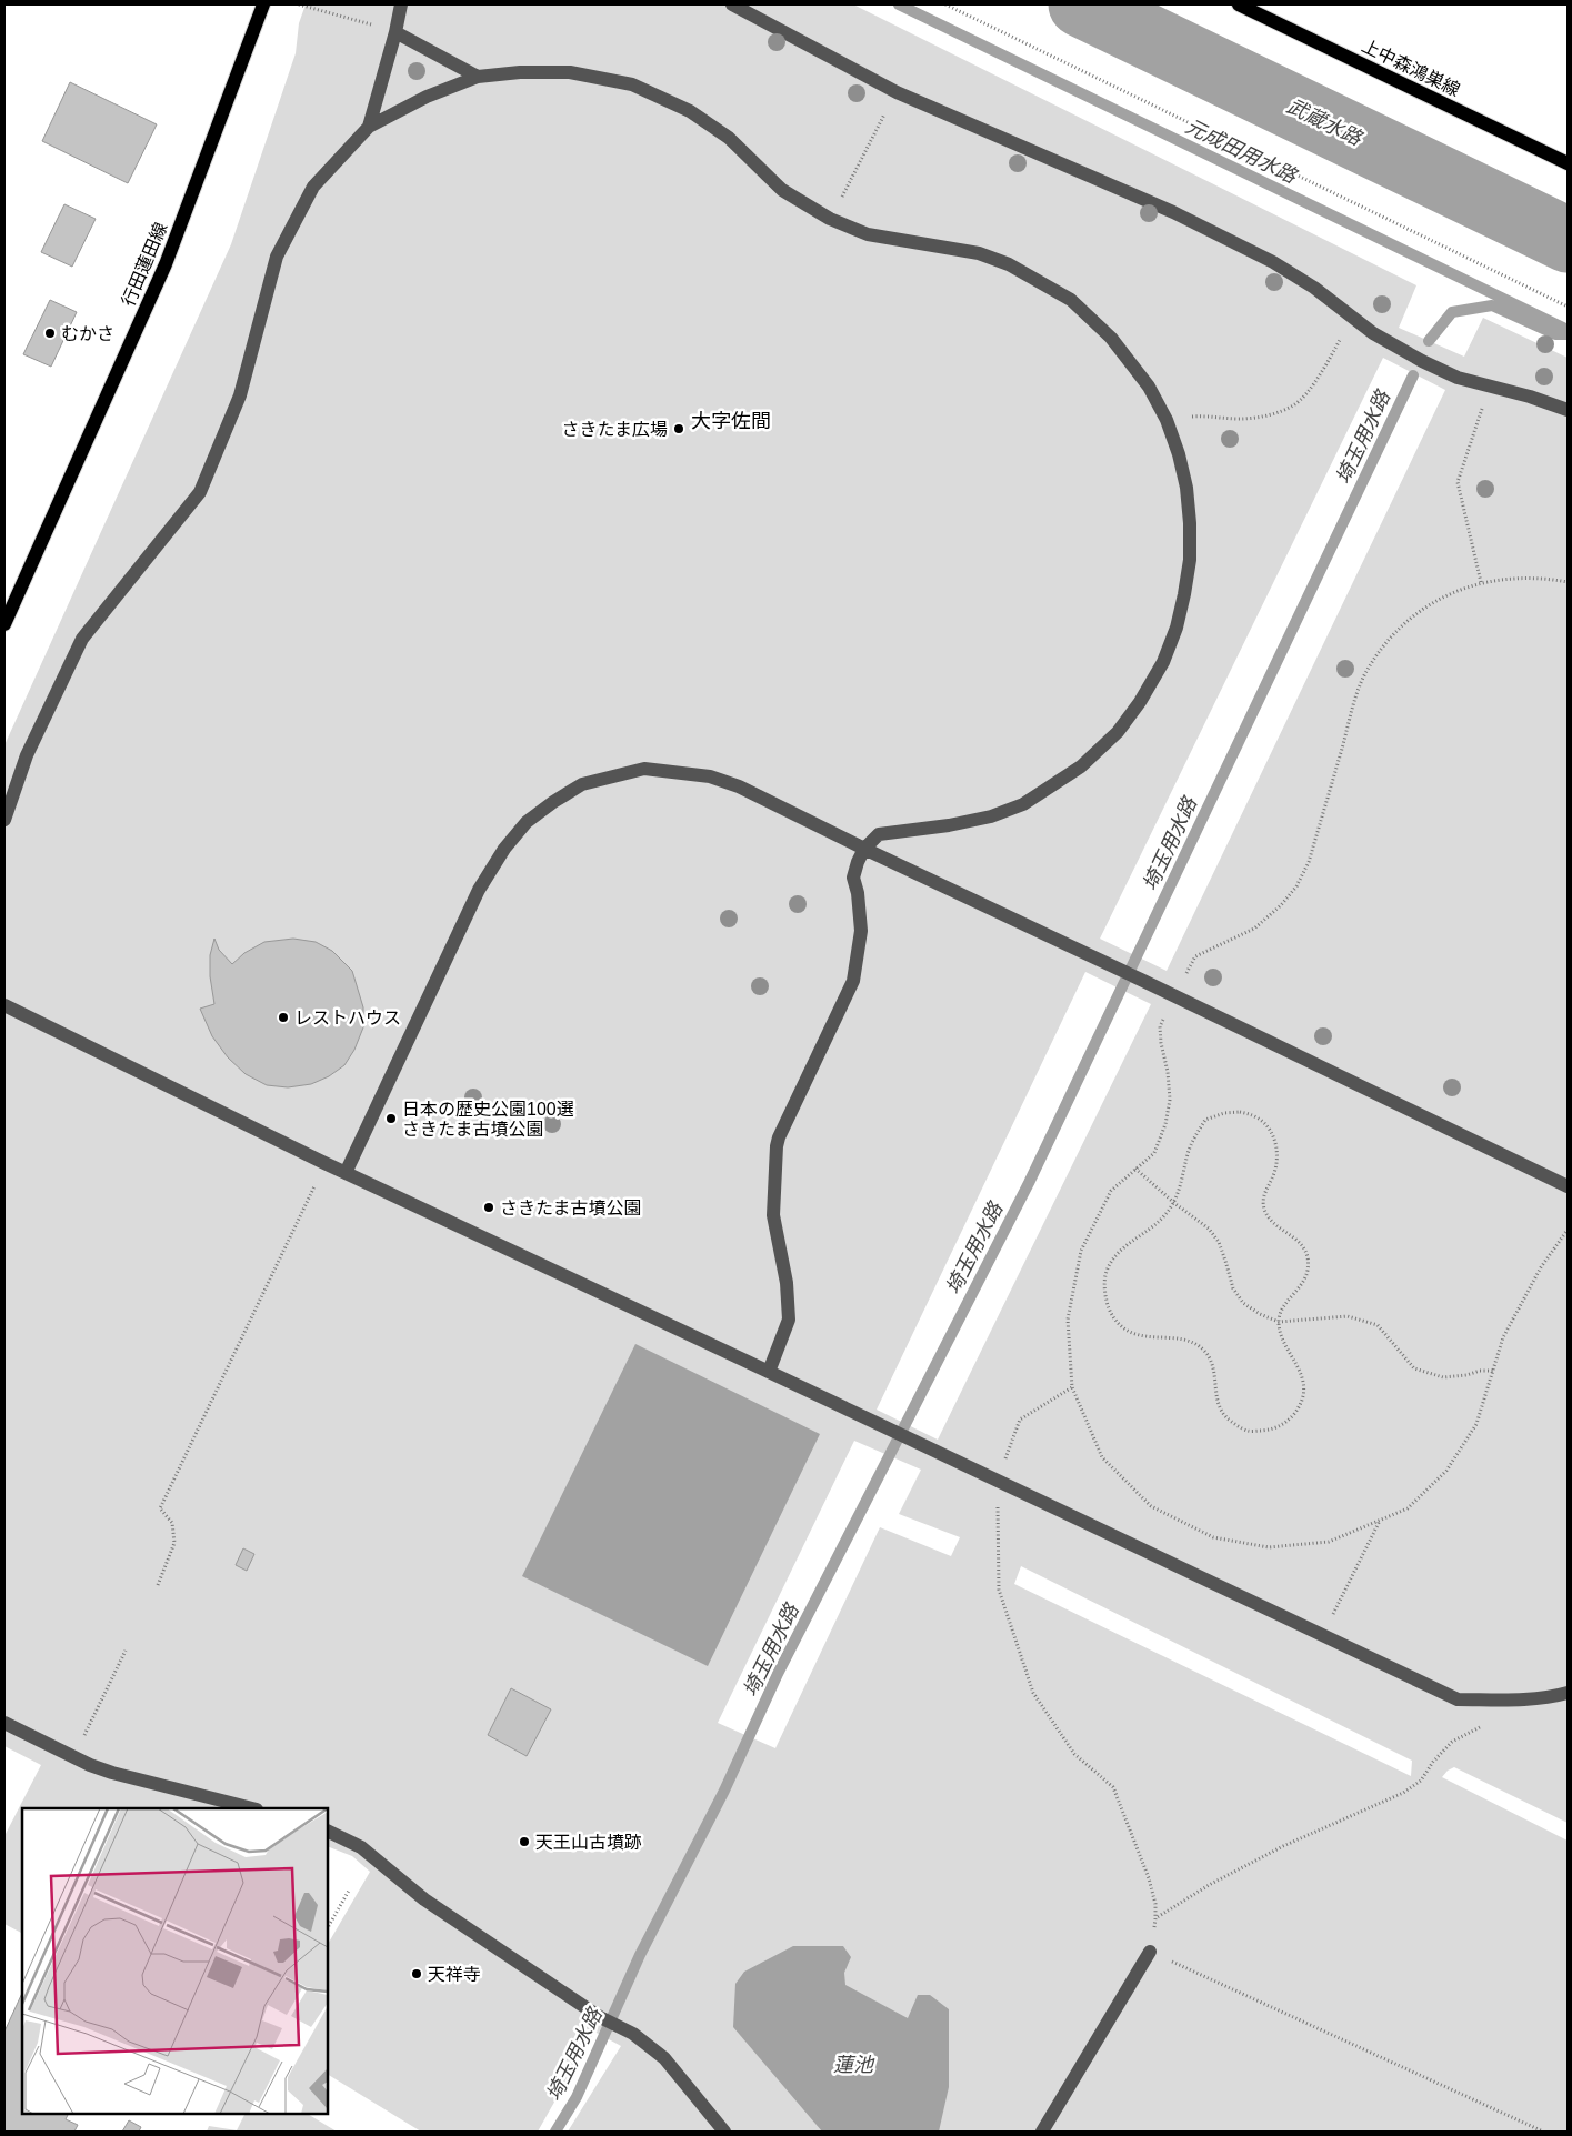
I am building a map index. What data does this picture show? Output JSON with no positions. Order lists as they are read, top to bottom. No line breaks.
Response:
{"streets":{"main road":["上中森鴻巣線","行田蓮田線"]},"districts":["大字佐間"],"water":["武蔵水路","元成田用水路","埼玉用水路","蓮池"],"places":["むかさ","さきたま広場","レストハウス","日本の歴史公園100選 さきたま古墳公園","さきたま古墳公園","天王山古墳跡","天祥寺"]}
